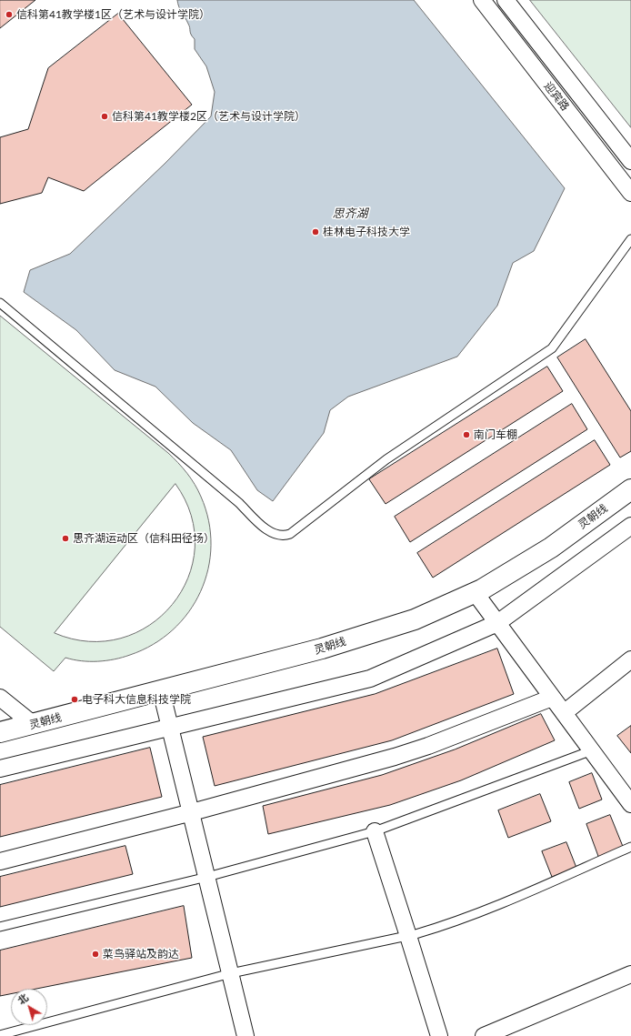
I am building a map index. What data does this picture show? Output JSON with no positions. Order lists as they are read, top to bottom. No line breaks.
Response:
{"streets":{"main road":["灵朝线"],"street":["迎宾路"]},"water":["思齐湖"],"places":["信科第41教学楼1区（艺术与设计学院）","信科第41教学楼2区（艺术与设计学院）","桂林电子科技大学","南门车棚","思齐湖运动区（信科田径场）","电子科大信息科技学院","菜鸟驿站及韵达"],"north":"top left"}
